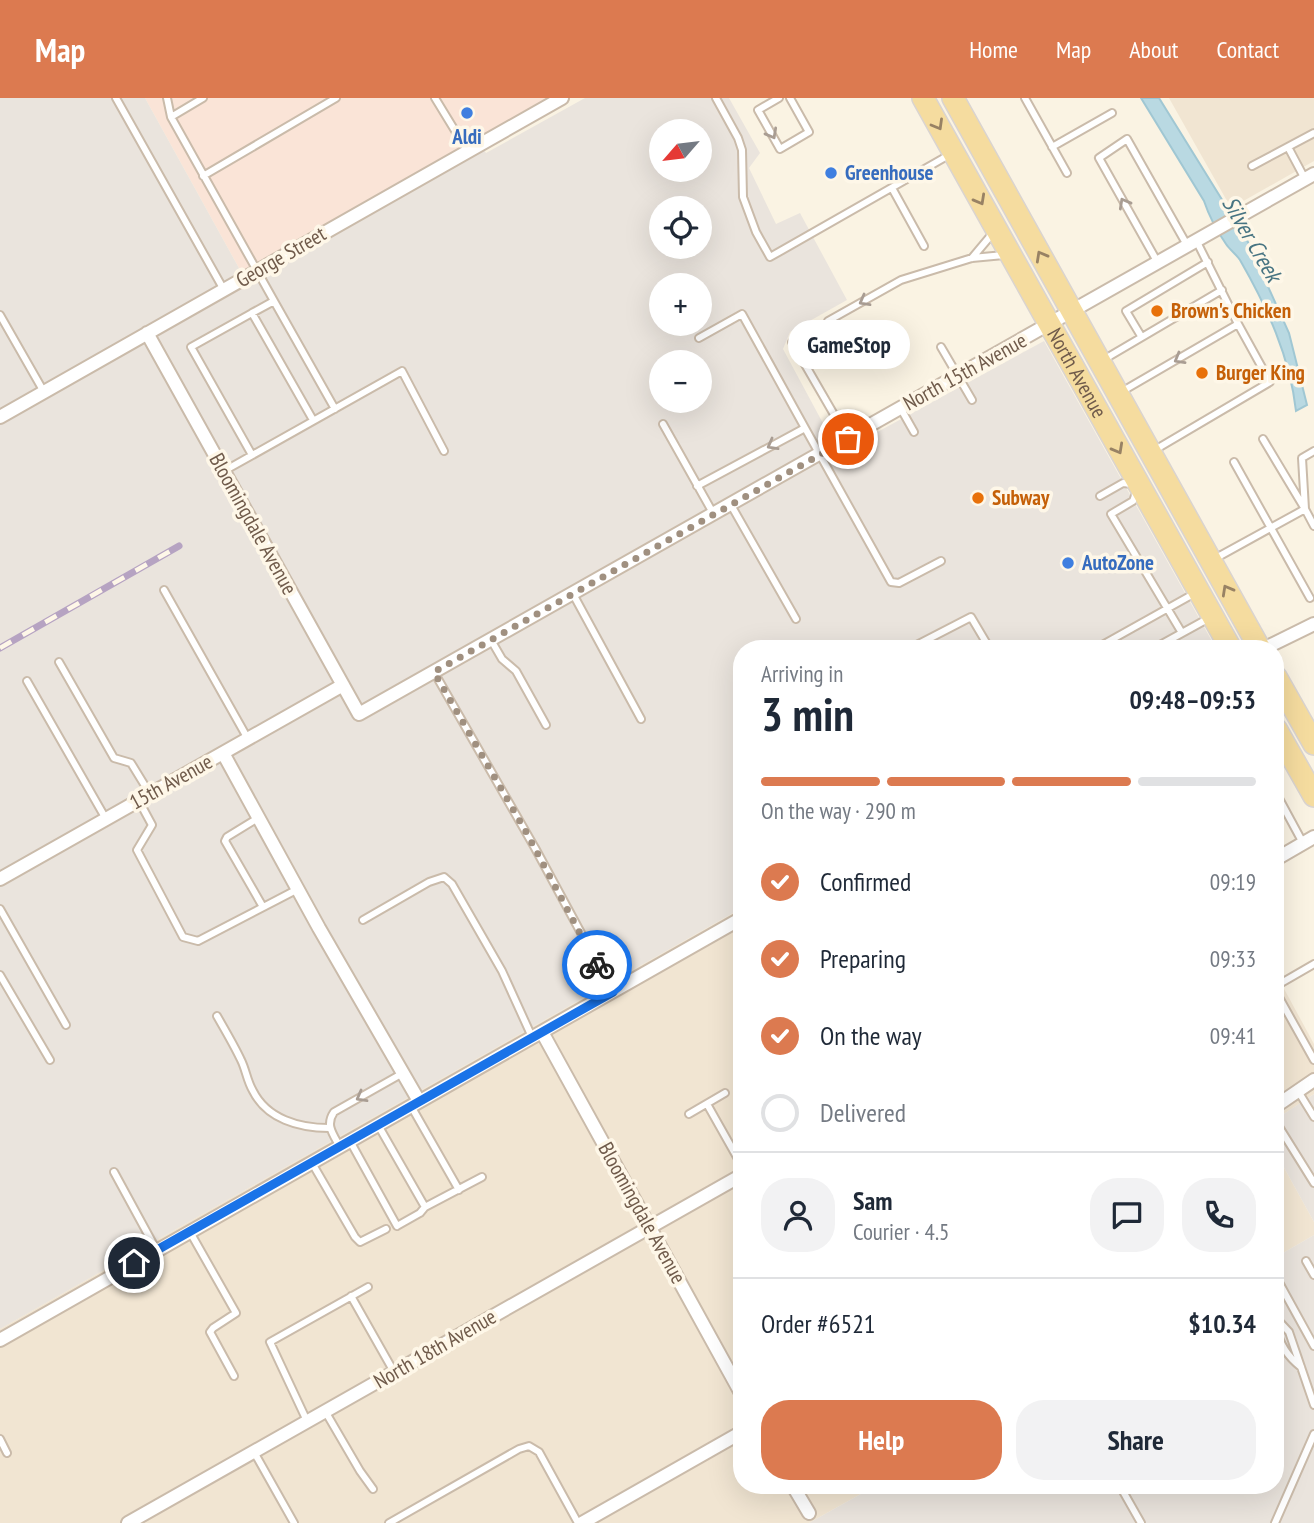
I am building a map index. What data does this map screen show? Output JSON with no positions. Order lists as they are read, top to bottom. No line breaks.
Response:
{"streets":{"main road":["North Avenue"],"street":["George Street","North 15th Avenue","Bloomingdale Avenue","15th Avenue","North 18th Avenue"]},"crossings":[["George Street","Bloomingdale Avenue"],["North 15th Avenue","North Avenue"],["North 15th Avenue","Bloomingdale Avenue"],["Bloomingdale Avenue","15th Avenue"],["Bloomingdale Avenue","North 18th Avenue"]],"water":["Silver Creek"],"places":["Aldi","Greenhouse","Brown's Chicken","Burger King","GameStop","Subway","AutoZone"],"north":"bottom left","page":{"header":"Map","nav":["Home","Map","About","Contact"],"map_buttons":["+","−"],"bubble":"GameStop","heading":["3 min","Arriving in","09:48–09:53"],"panel":["Sam","Courier · 4.5","Order #6521","$10.34"],"bar":"On the way · 290 m","list":[["Confirmed","09:19"],["Preparing","09:33"],["On the way","09:41"],"Delivered"],"buttons":["Help","Share"]}}
